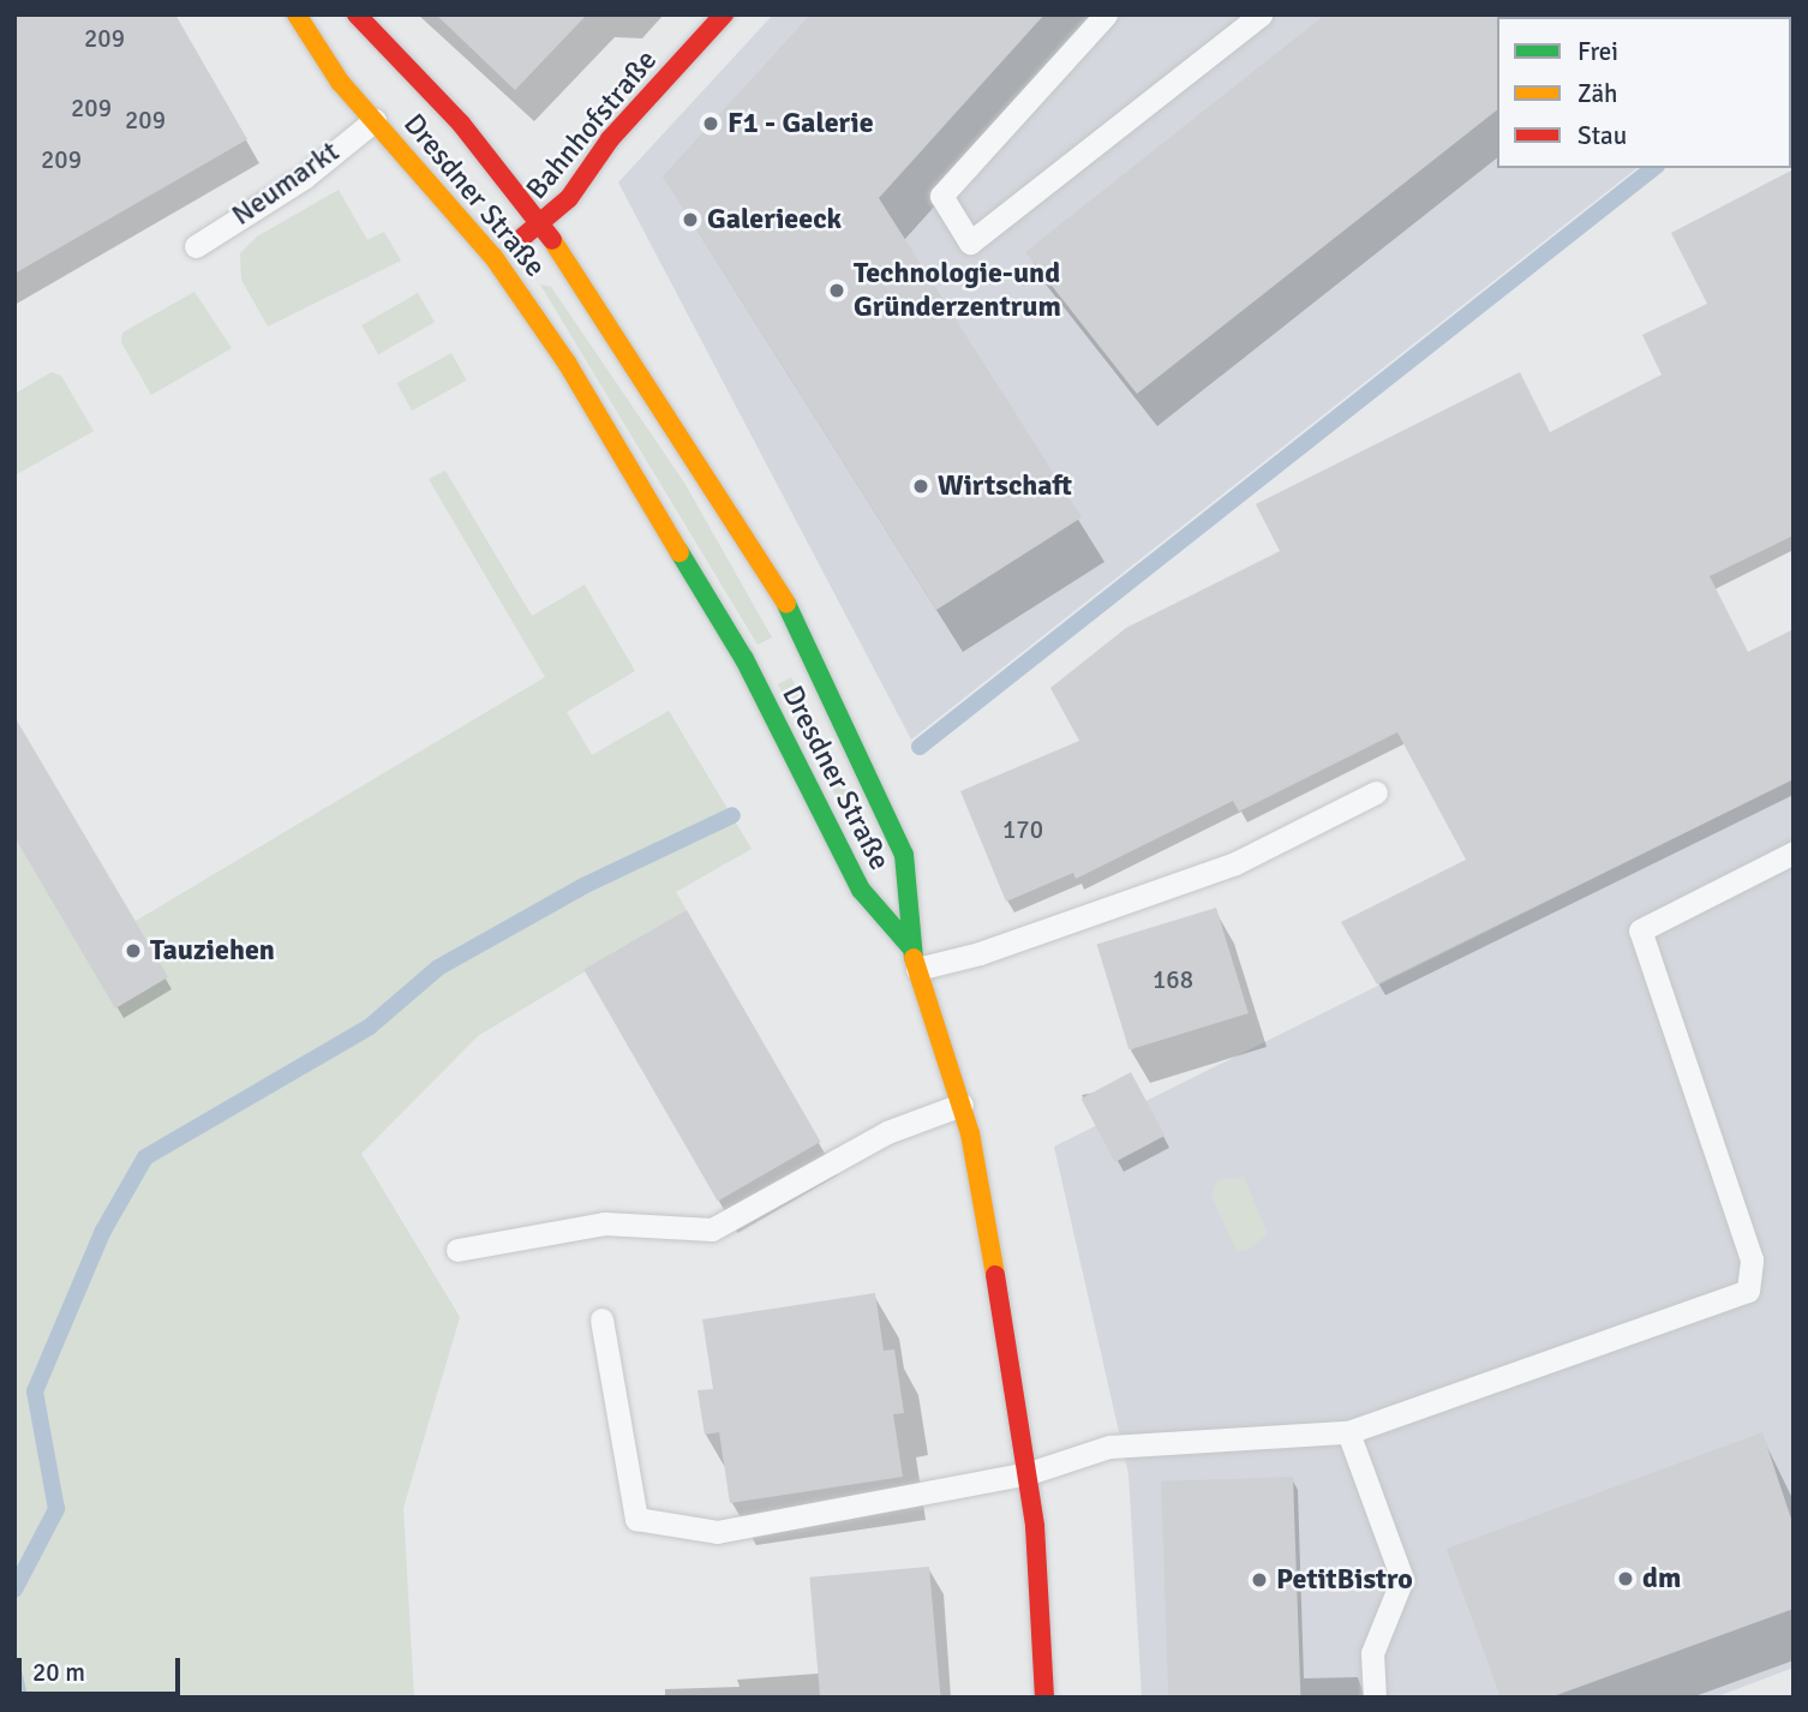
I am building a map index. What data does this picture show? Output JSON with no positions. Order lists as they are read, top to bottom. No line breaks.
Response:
{"streets":{"street":["Bahnhofstraße","Dresdner Straße"],"lane":["Neumarkt"]},"crossings":[["Bahnhofstraße","Dresdner Straße"],["Neumarkt","Dresdner Straße"]],"places":["F1 - Galerie","Galerieeck","Technologie-und Gründerzentrum","Wirtschaft","Tauziehen","dm","PetitBistro"],"house_numbers":["209","209","209","209","170","168"],"legend":["Frei","Zäh","Stau"],"scale_bar":"20 m"}
